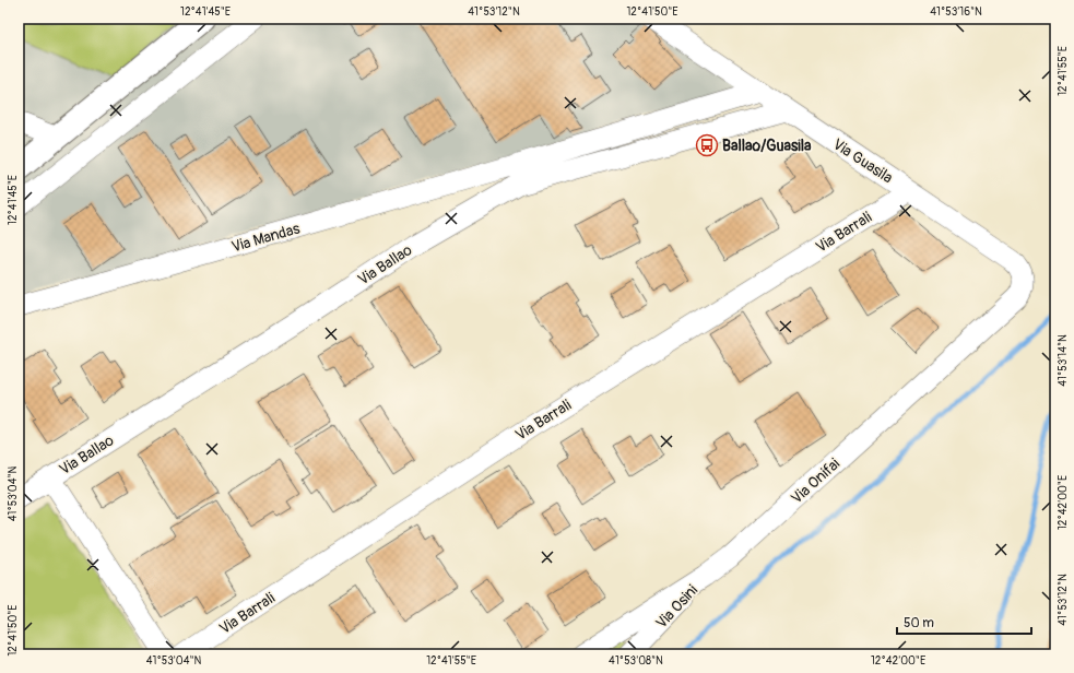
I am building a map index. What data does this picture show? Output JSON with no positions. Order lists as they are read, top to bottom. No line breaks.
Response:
{"streets":{"street":["Via Guasila","Via Barrali","Via Mandas","Via Ballao","Via Onifai","Via Osini"]},"crossings":[["Via Guasila","Via Barrali"],["Via Guasila","Via Ballao"],["Via Guasila","Via Onifai"],["Via Mandas","Via Ballao"],["Via Onifai","Via Osini"]],"places":{"bus stop":["Ballao/Guasila"]},"scale_bar":"50 m","coordinates":["12°41'45\"E","41°53'12\"N","12°41'50\"E","41°53'16\"N","12°41'55\"E","41°53'14\"N","41°53'04\"N","12°42'00\"E","41°53'08\"N"]}
